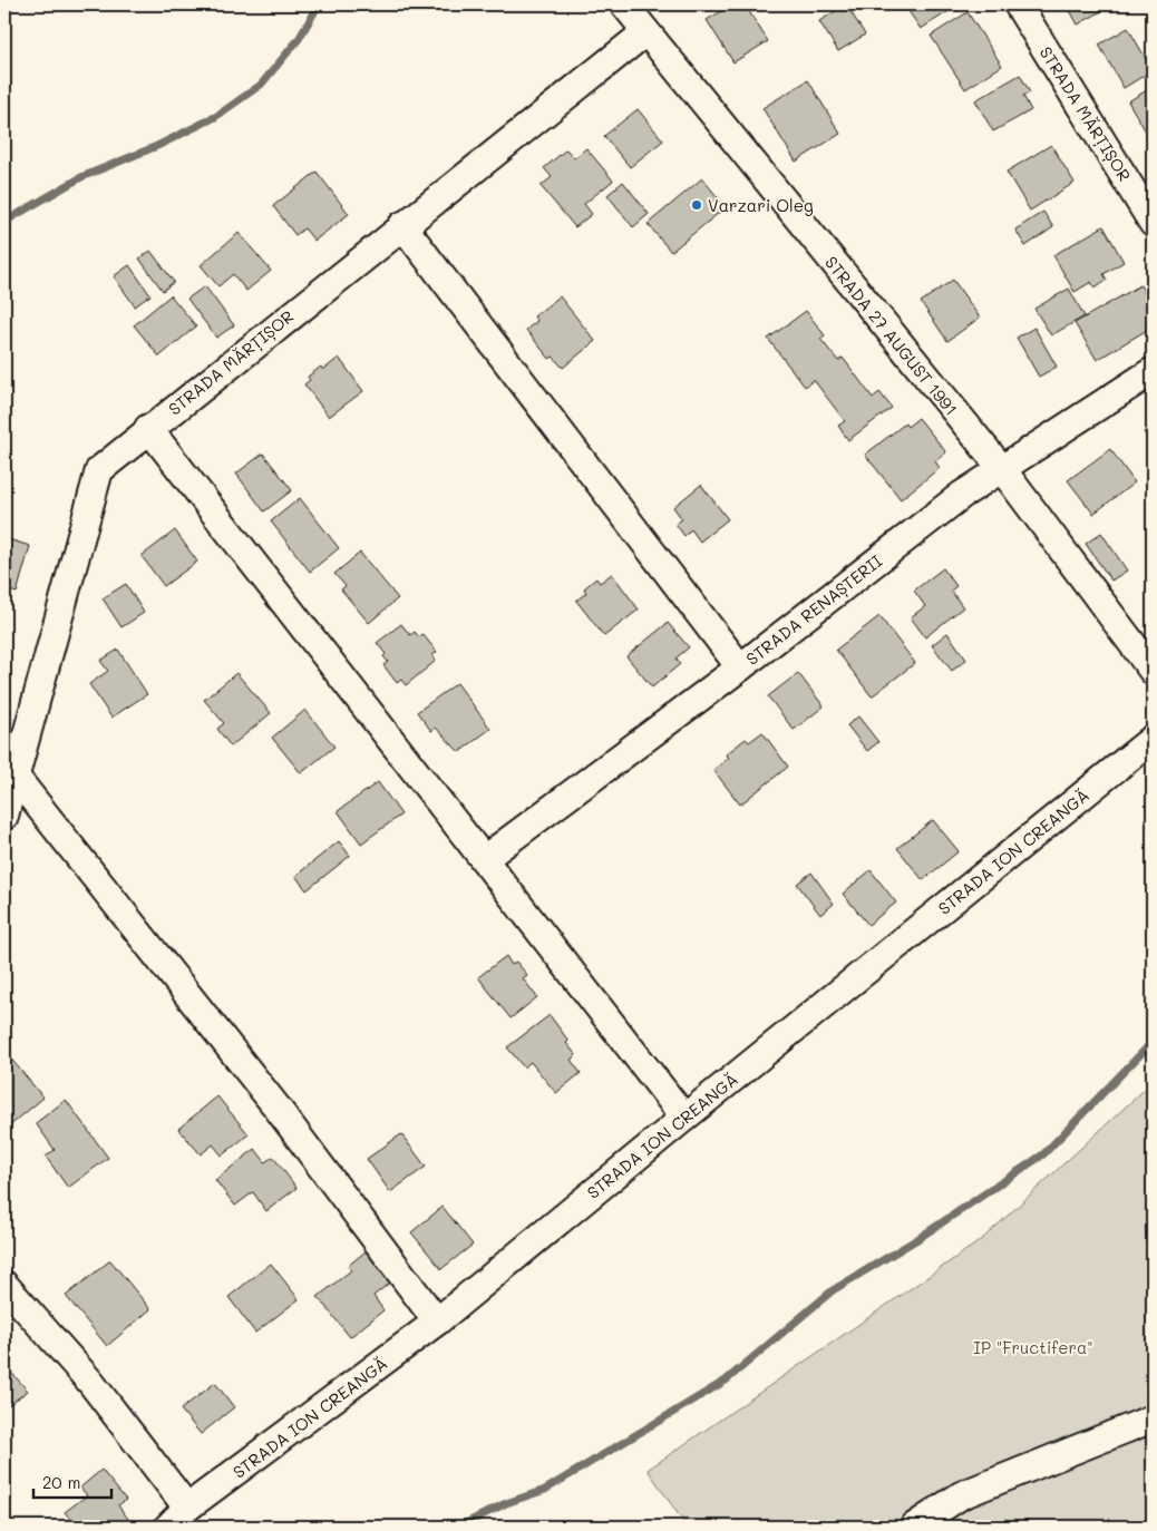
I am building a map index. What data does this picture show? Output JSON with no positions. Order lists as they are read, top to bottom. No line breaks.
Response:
{"streets":{"street":["STRADA MĂRȚIȘOR","STRADA 27 AUGUST 1991","STRADA RENAȘTERII","STRADA ION CREANGĂ"]},"crossings":[["STRADA MĂRȚIȘOR","STRADA 27 AUGUST 1991"],["STRADA 27 AUGUST 1991","STRADA RENAȘTERII"]],"parks":["IP \"Fructifera\""],"places":["Varzari Oleg"],"scale_bar":"20 m"}
